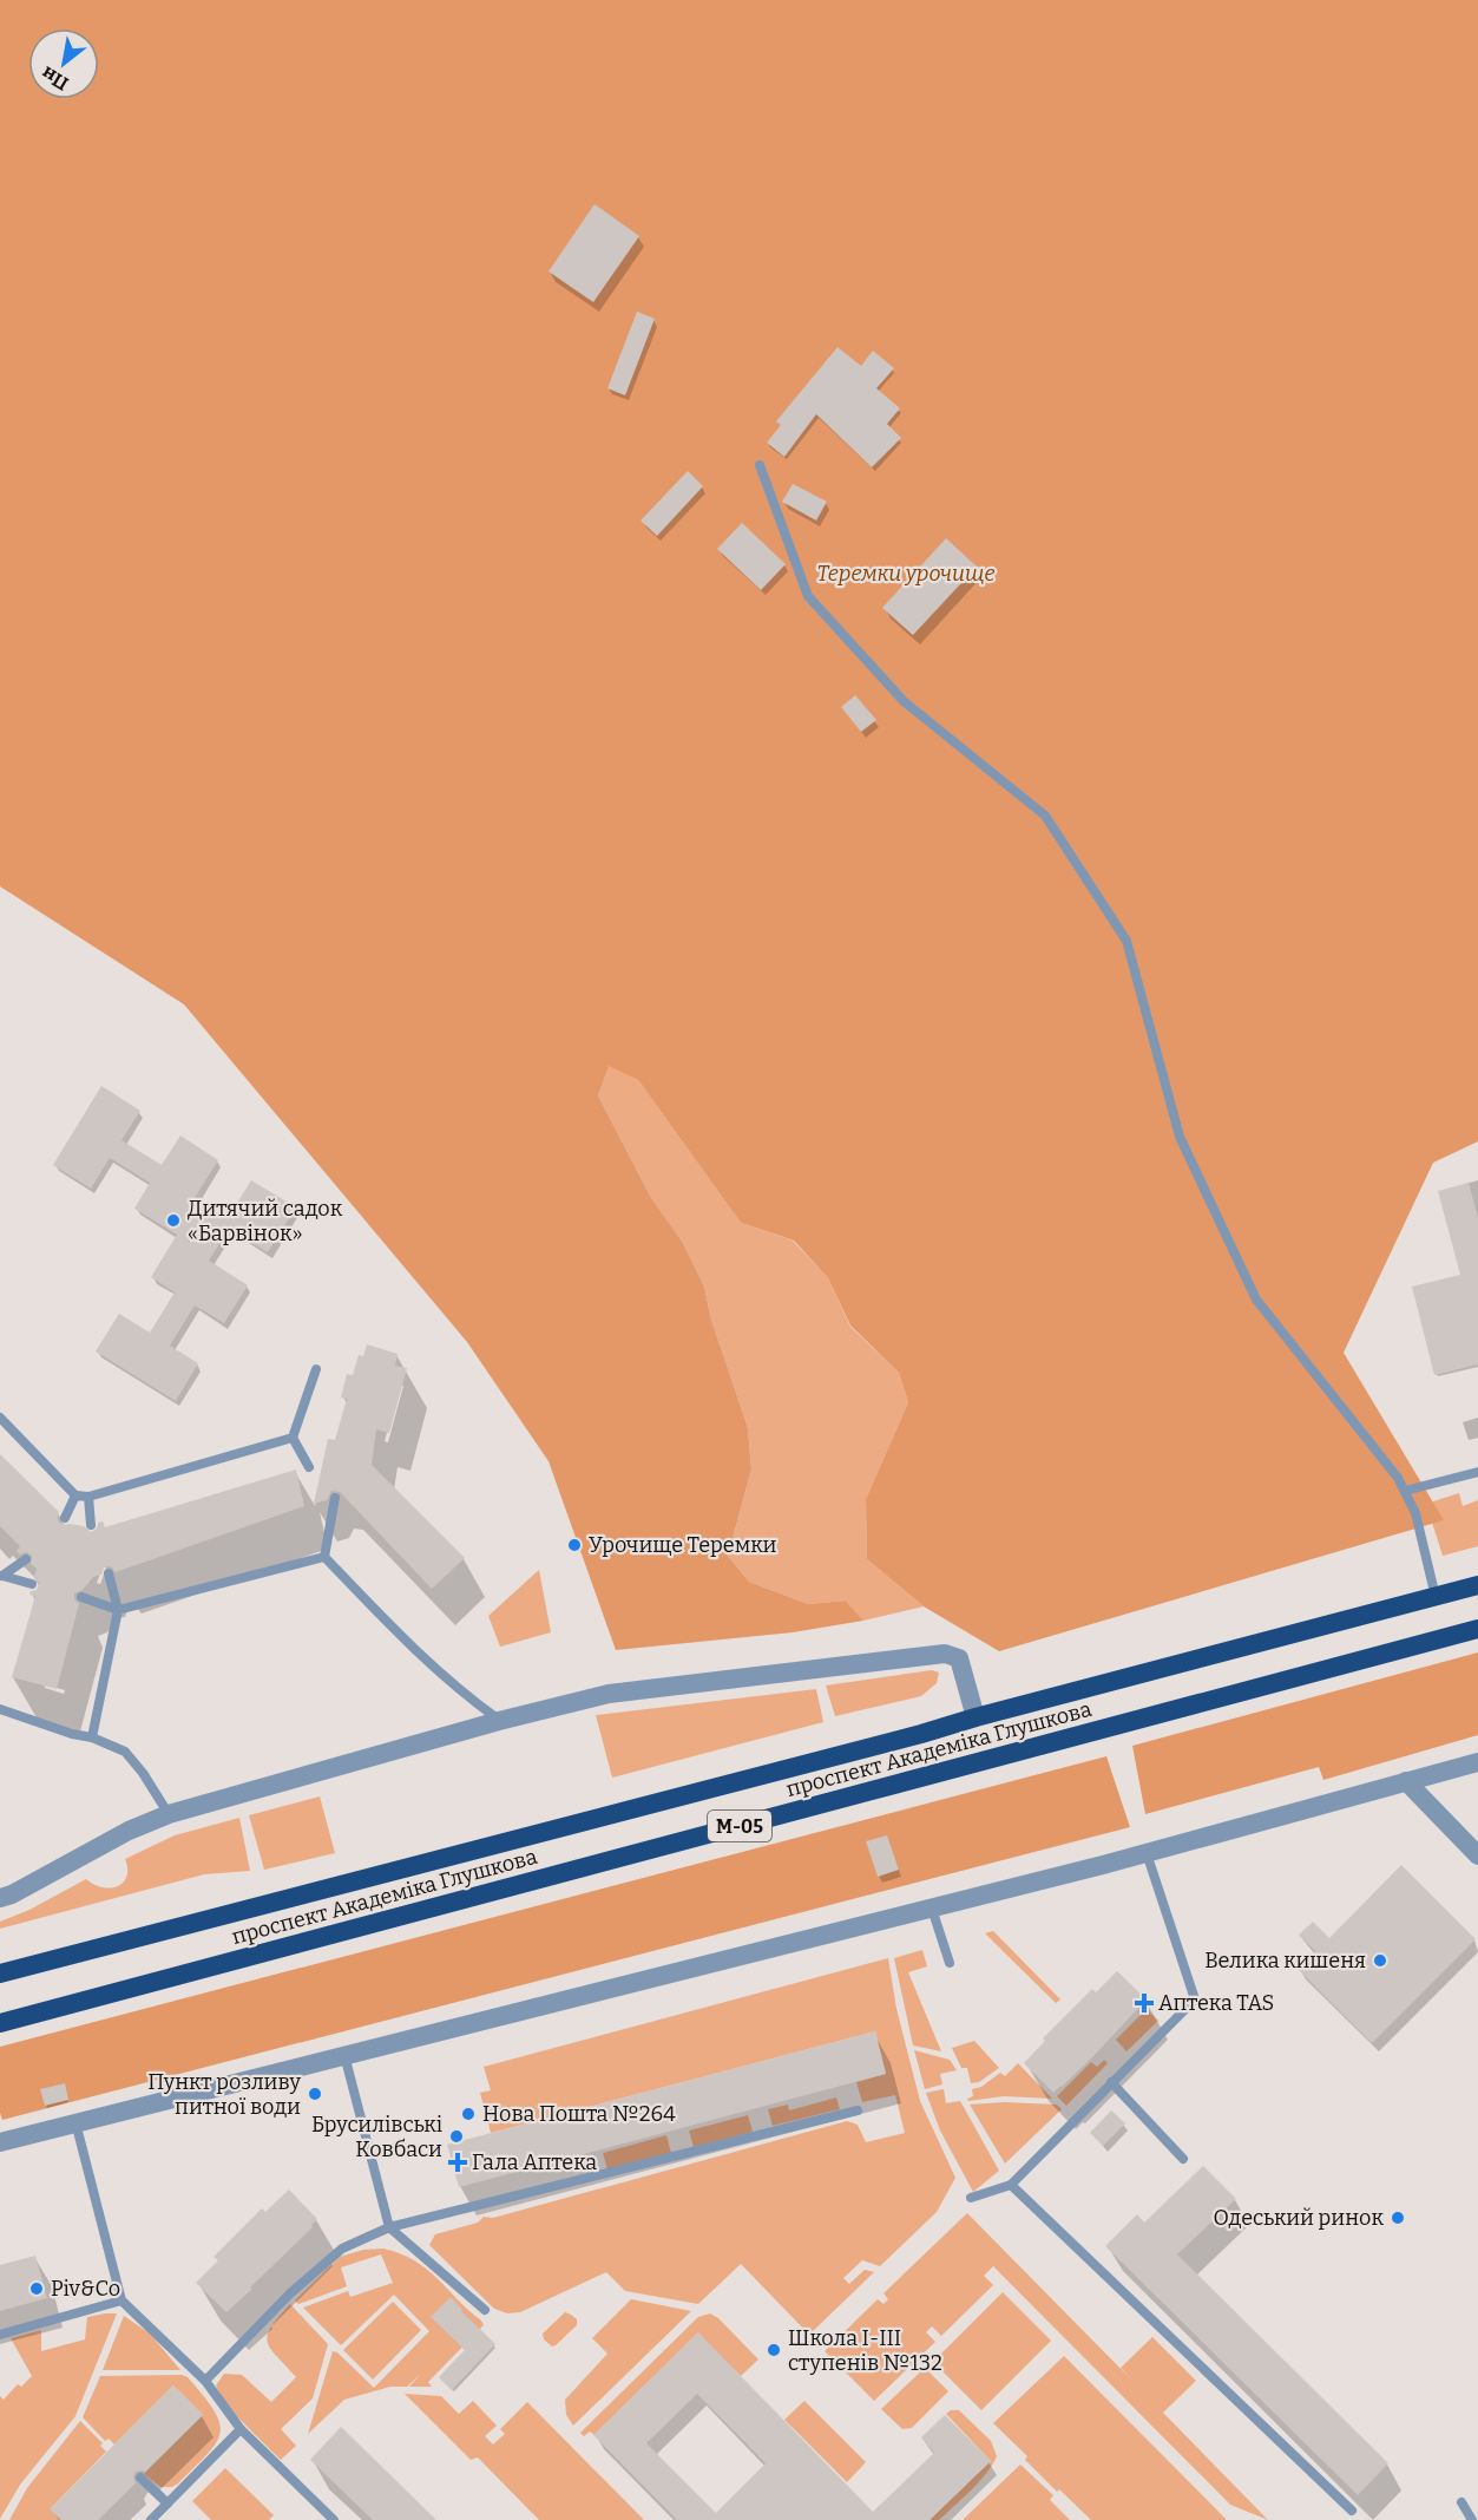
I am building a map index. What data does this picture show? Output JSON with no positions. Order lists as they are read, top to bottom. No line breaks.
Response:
{"streets":{"highway":["проспект Академіка Глушкова","М-05"]},"parks":["Теремки урочище"],"places":{"other":["Дитячий садок «Барвінок»","Урочище Теремки","Велика кишеня","Пункт розливу питної води","Нова Пошта №264","Брусилівські Ковбаси","Одеський ринок","Piv&Co","Школа І-ІІІ ступенів №132"],"health":["Аптека TAS","Гала Аптека"]},"north":"bottom left"}
